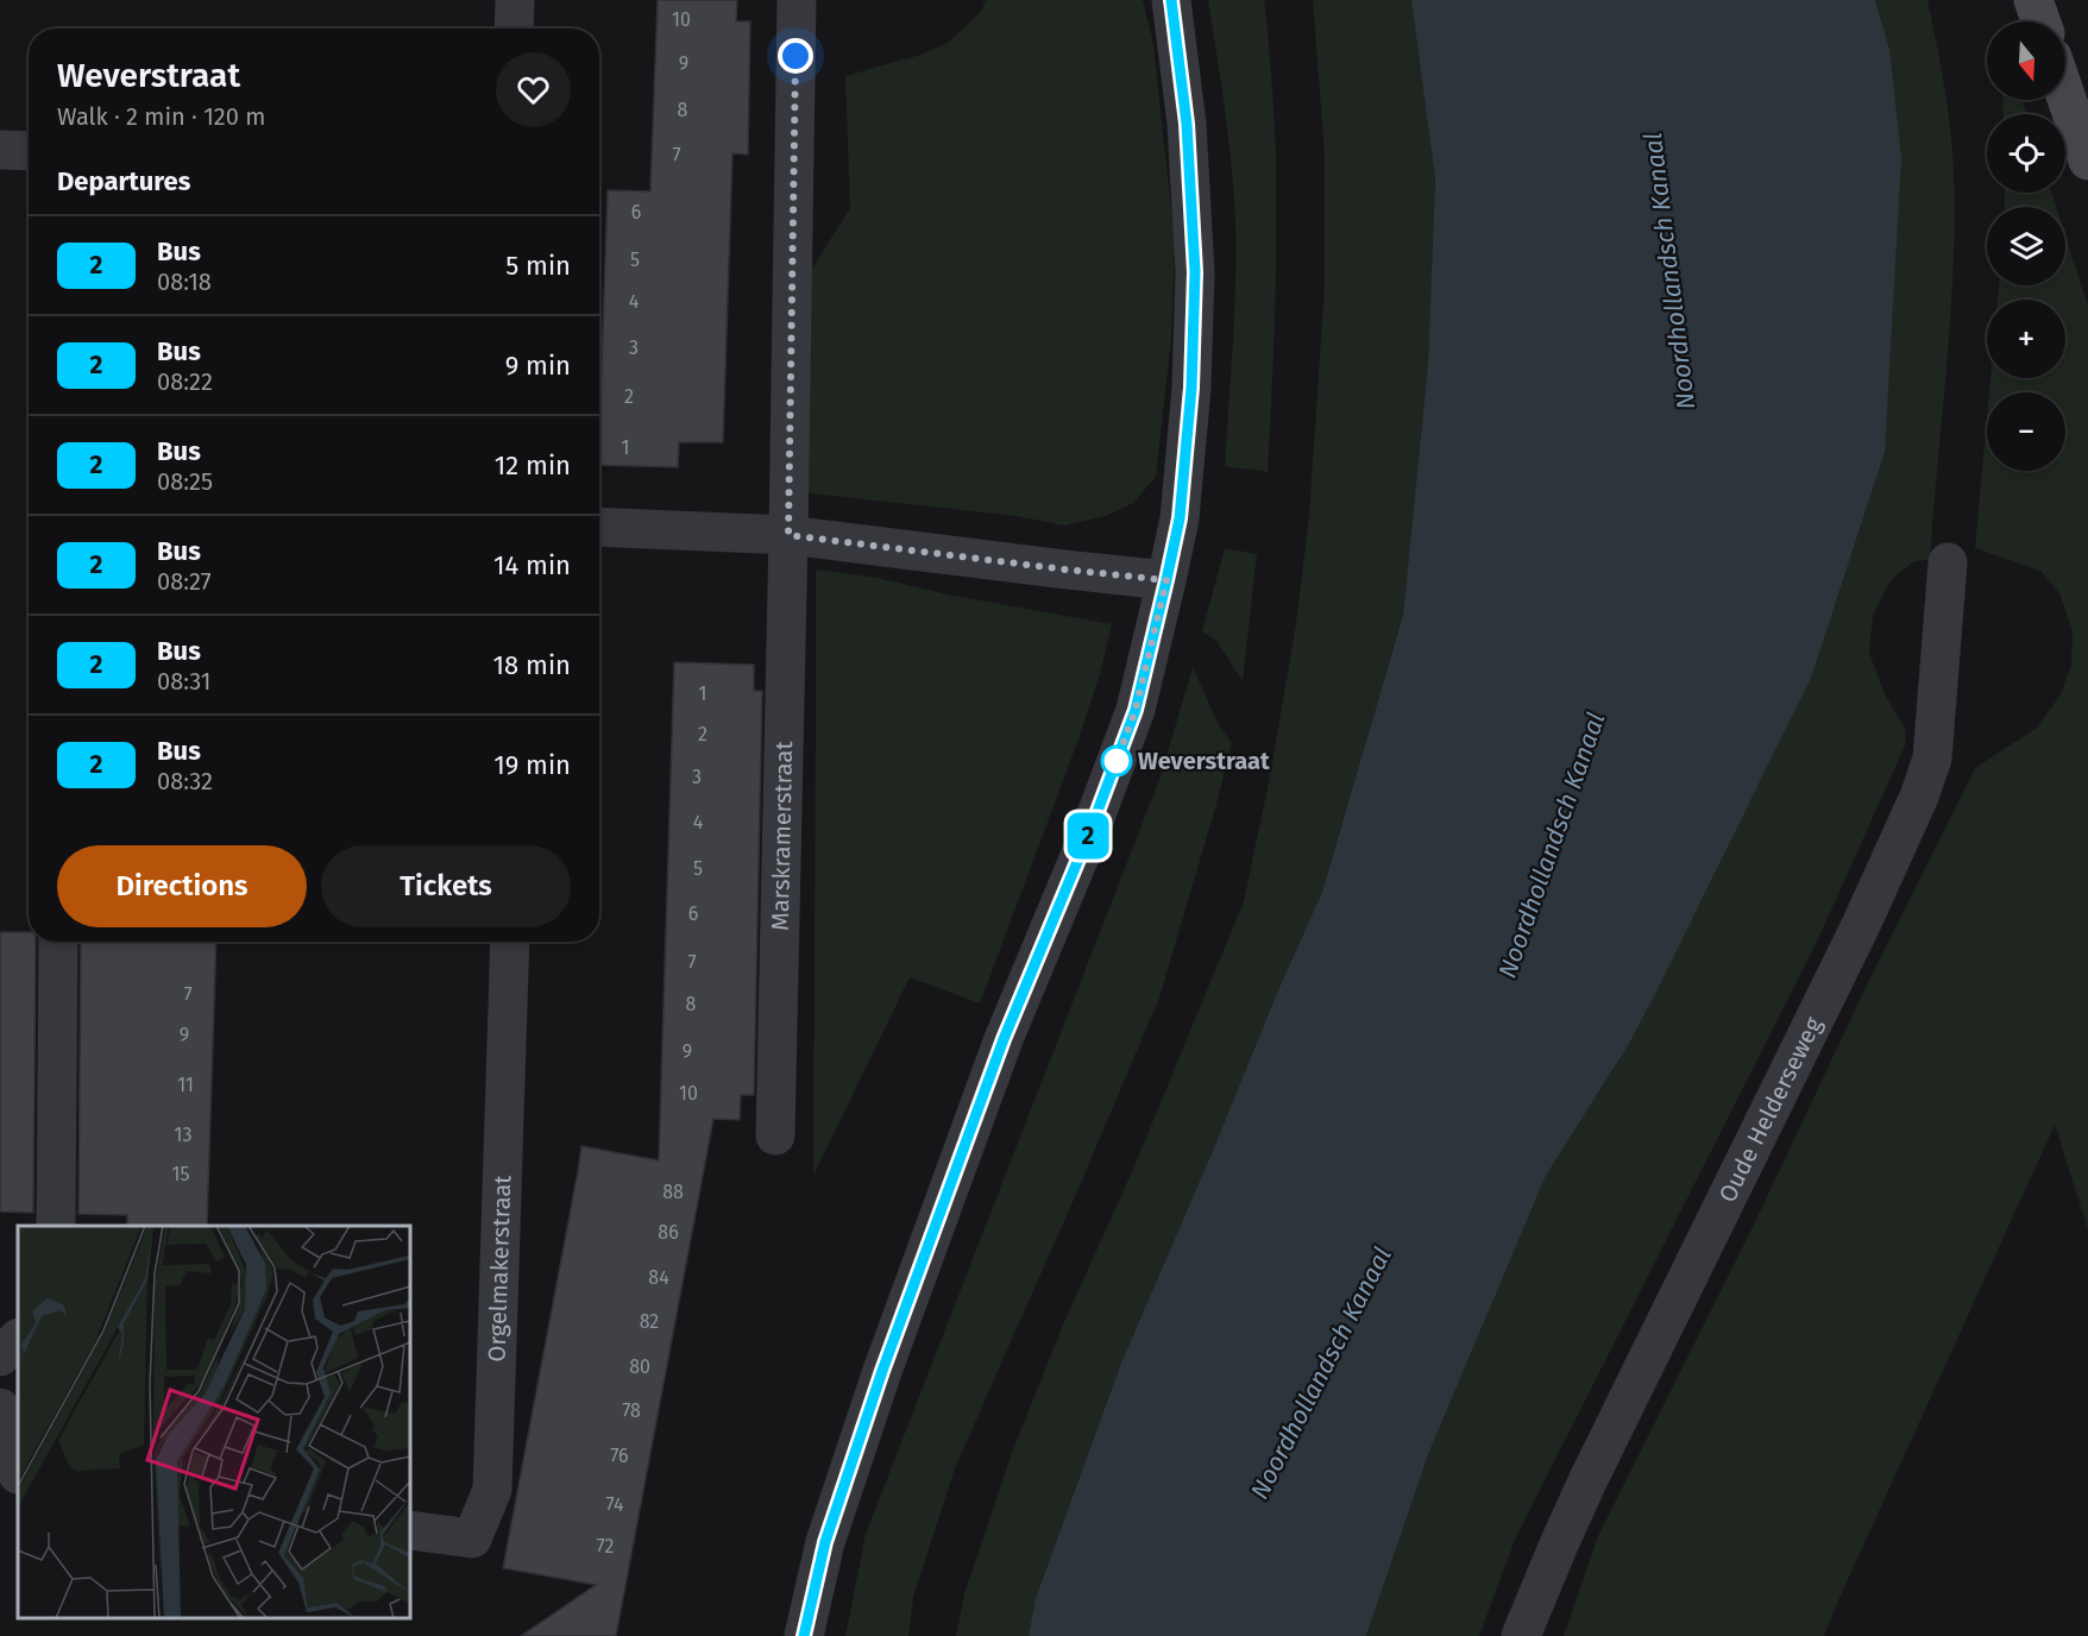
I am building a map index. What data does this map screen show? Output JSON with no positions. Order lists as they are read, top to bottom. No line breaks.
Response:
{"streets":{"street":["Marskramerstraat","Oude Helderseweg","Orgelmakerstraat"]},"water":["Noordhollandsch Kanaal"],"places":["Weverstraat"],"lines":["bus line 2"],"house_numbers":["10","9","8","7","6","5","4","3","2","1","1","2","3","4","5","6","7","7","8","9","9","11","10","13","15","88","86","84","82","80","78","76","74","72"],"north":"bottom","page":{"on_map":"2","map_buttons":["+","−"],"heading":[["Weverstraat","Walk · 2 min · 120 m"],"Departures"],"list":[{"mark":"2","name":"Bus","note":"08:18","value":"5 min"},{"mark":"2","name":"Bus","note":"08:22","value":"9 min"},{"mark":"2","name":"Bus","note":"08:25","value":"12 min"},{"mark":"2","name":"Bus","note":"08:27","value":"14 min"},{"mark":"2","name":"Bus","note":"08:31","value":"18 min"},{"mark":"2","name":"Bus","note":"08:32","value":"19 min"}],"buttons":["Directions","Tickets"]}}
